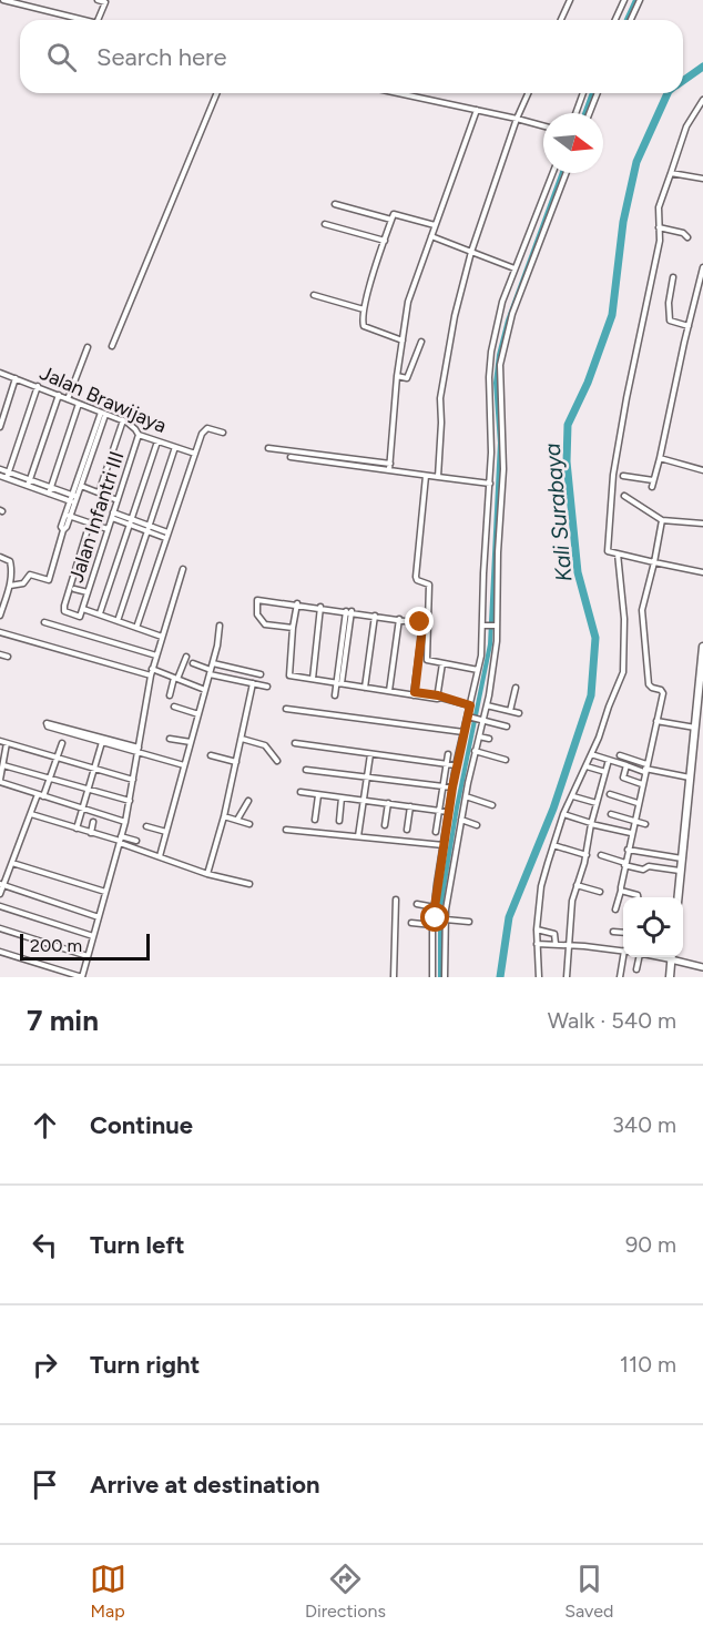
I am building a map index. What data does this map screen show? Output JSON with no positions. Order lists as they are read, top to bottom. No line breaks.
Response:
{"streets":{"street":["Jalan Brawijaya","Jalan Infantri III"]},"crossings":[["Jalan Brawijaya","Jalan Infantri III"]],"water":["Kali Surabaya"],"scale_bar":"200 m","north":"right","page":{"search":"Search here","scale":"200 m","heading":["7 min","Walk · 540 m"],"list":[["Continue","340 m"],["Turn left","90 m"],["Turn right","110 m"],"Arrive at destination"],"nav":["Map","Directions","Saved"]}}
